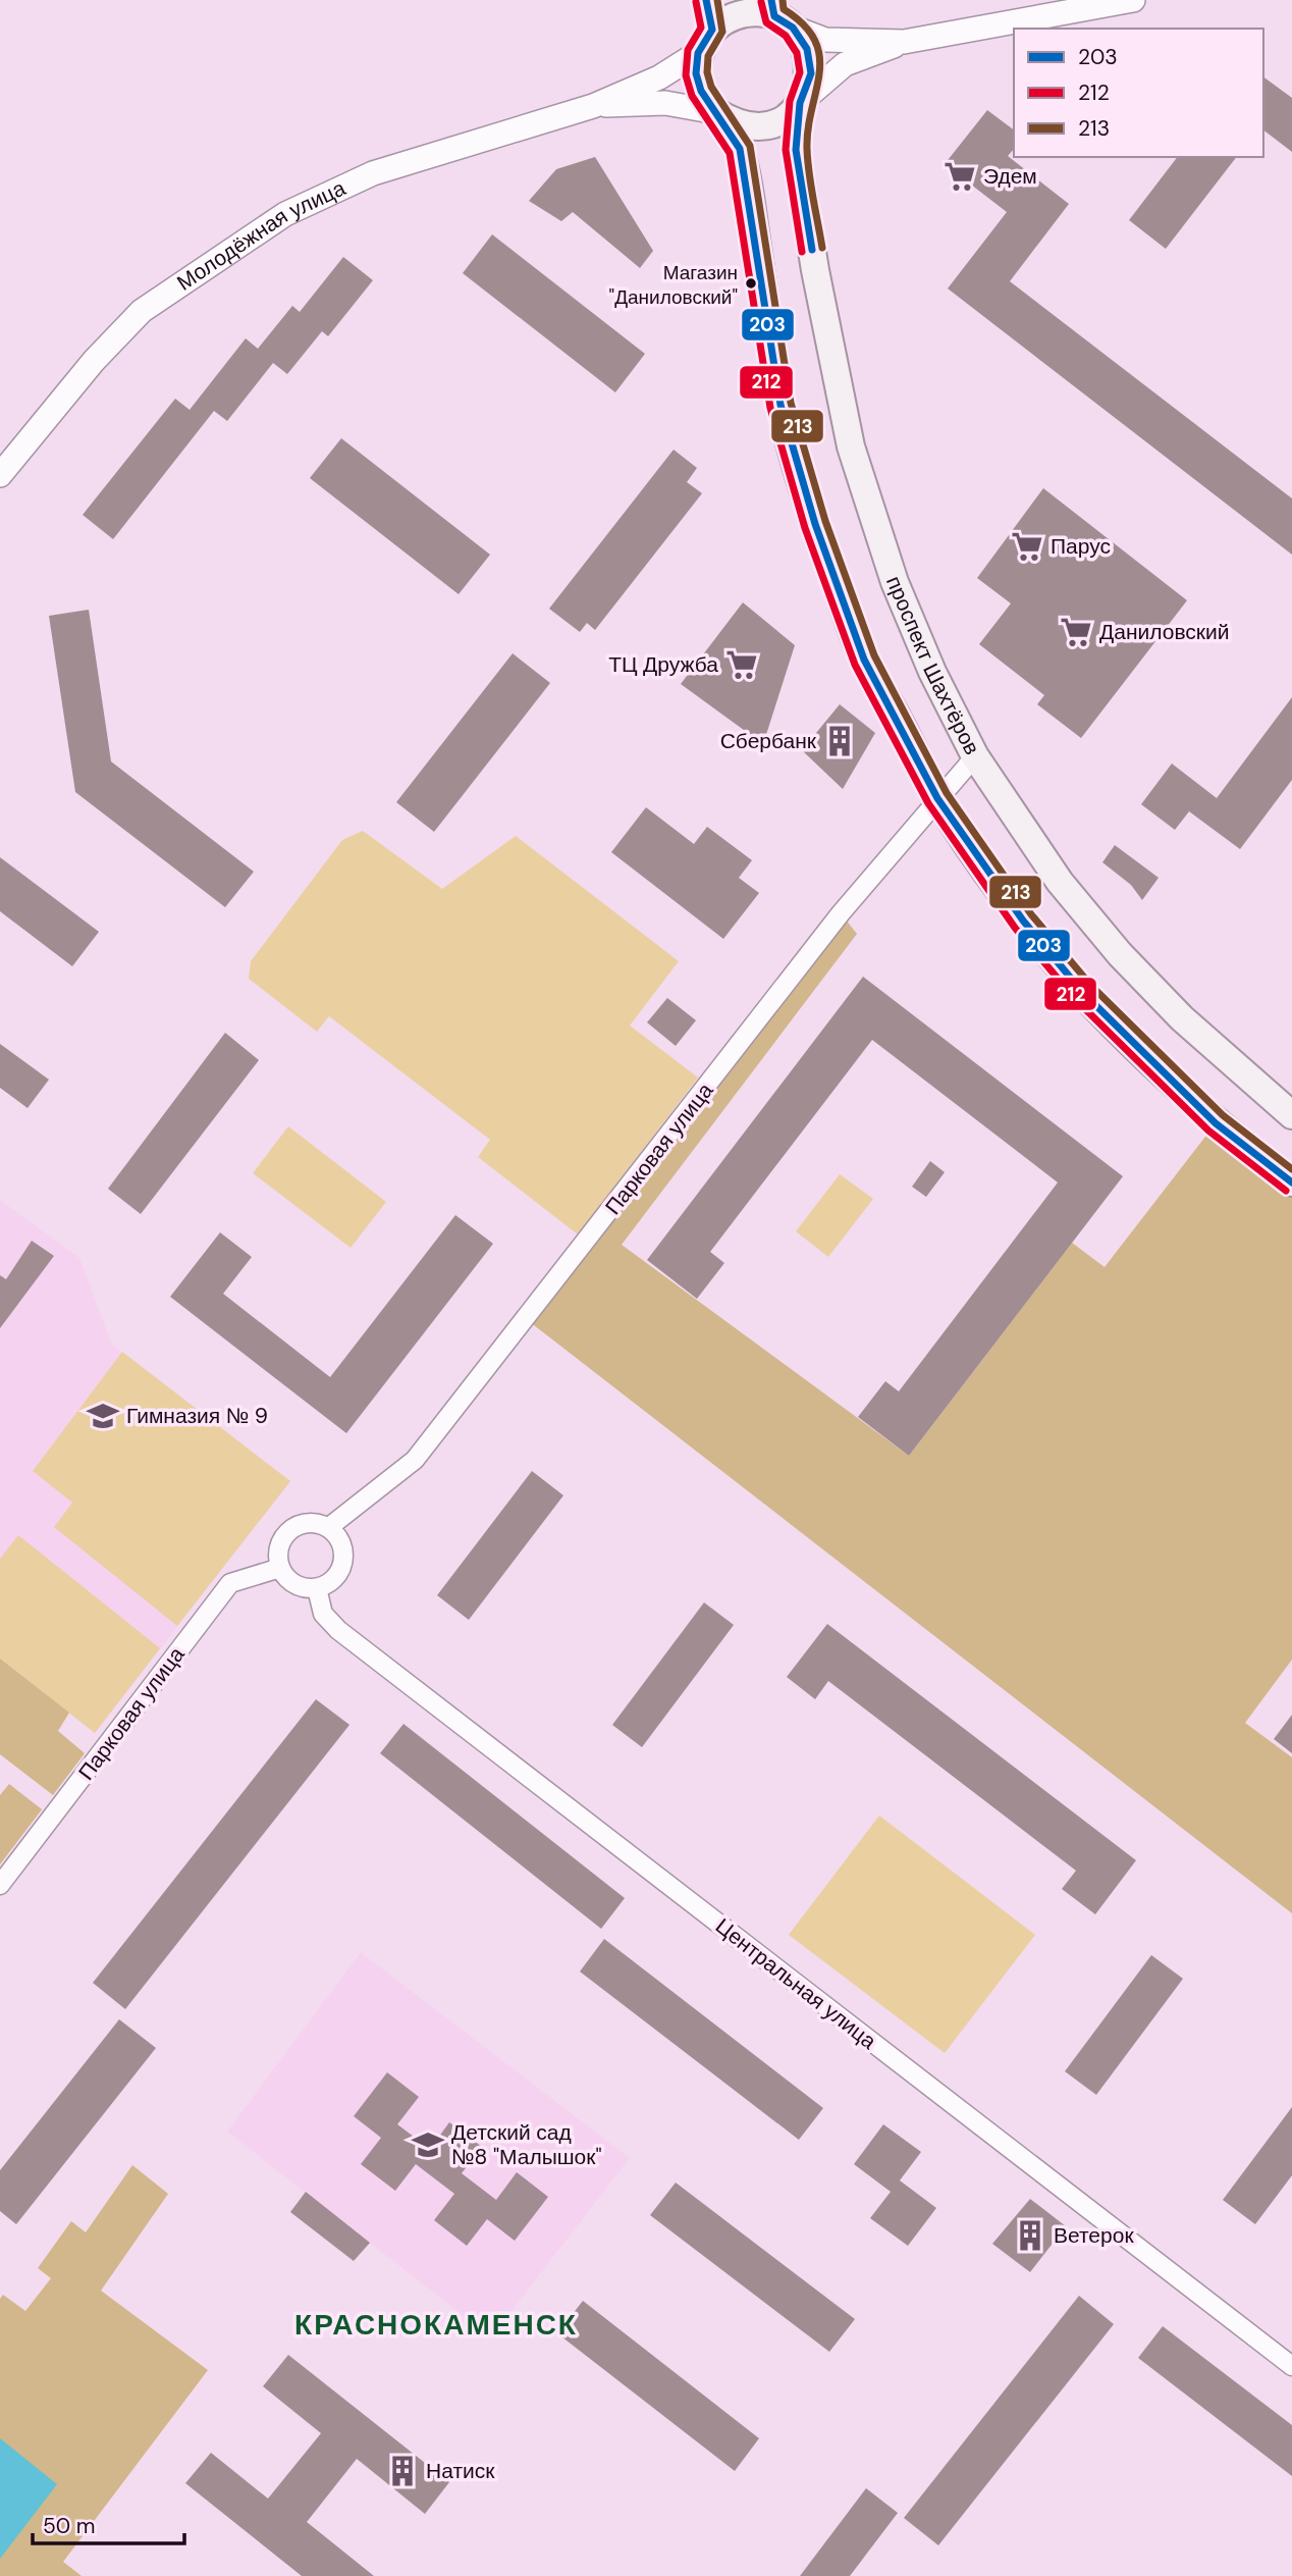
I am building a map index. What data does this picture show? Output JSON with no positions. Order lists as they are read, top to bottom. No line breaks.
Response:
{"streets":{"main road":["проспект Шахтёров"],"street":["Молодёжная улица","Парковая улица","Центральная улица"]},"crossings":[["Молодёжная улица","проспект Шахтёров"],["проспект Шахтёров","Парковая улица"],["Парковая улица","Центральная улица"]],"districts":["КРАСНОКАМЕНСК"],"places":{"supermarket":["Эдем","Парус","Даниловский","ТЦ Дружба"],"other":["Магазин \"Даниловский\""],"building":["Сбербанк","Ветерок","Натиск"],"school or university":["Гимназия № 9","Детский сад №8 \"Малышок\""]},"lines":["transit line 203","transit line 213","transit line 212"],"legend":["203","212","213"],"scale_bar":"50 m"}
